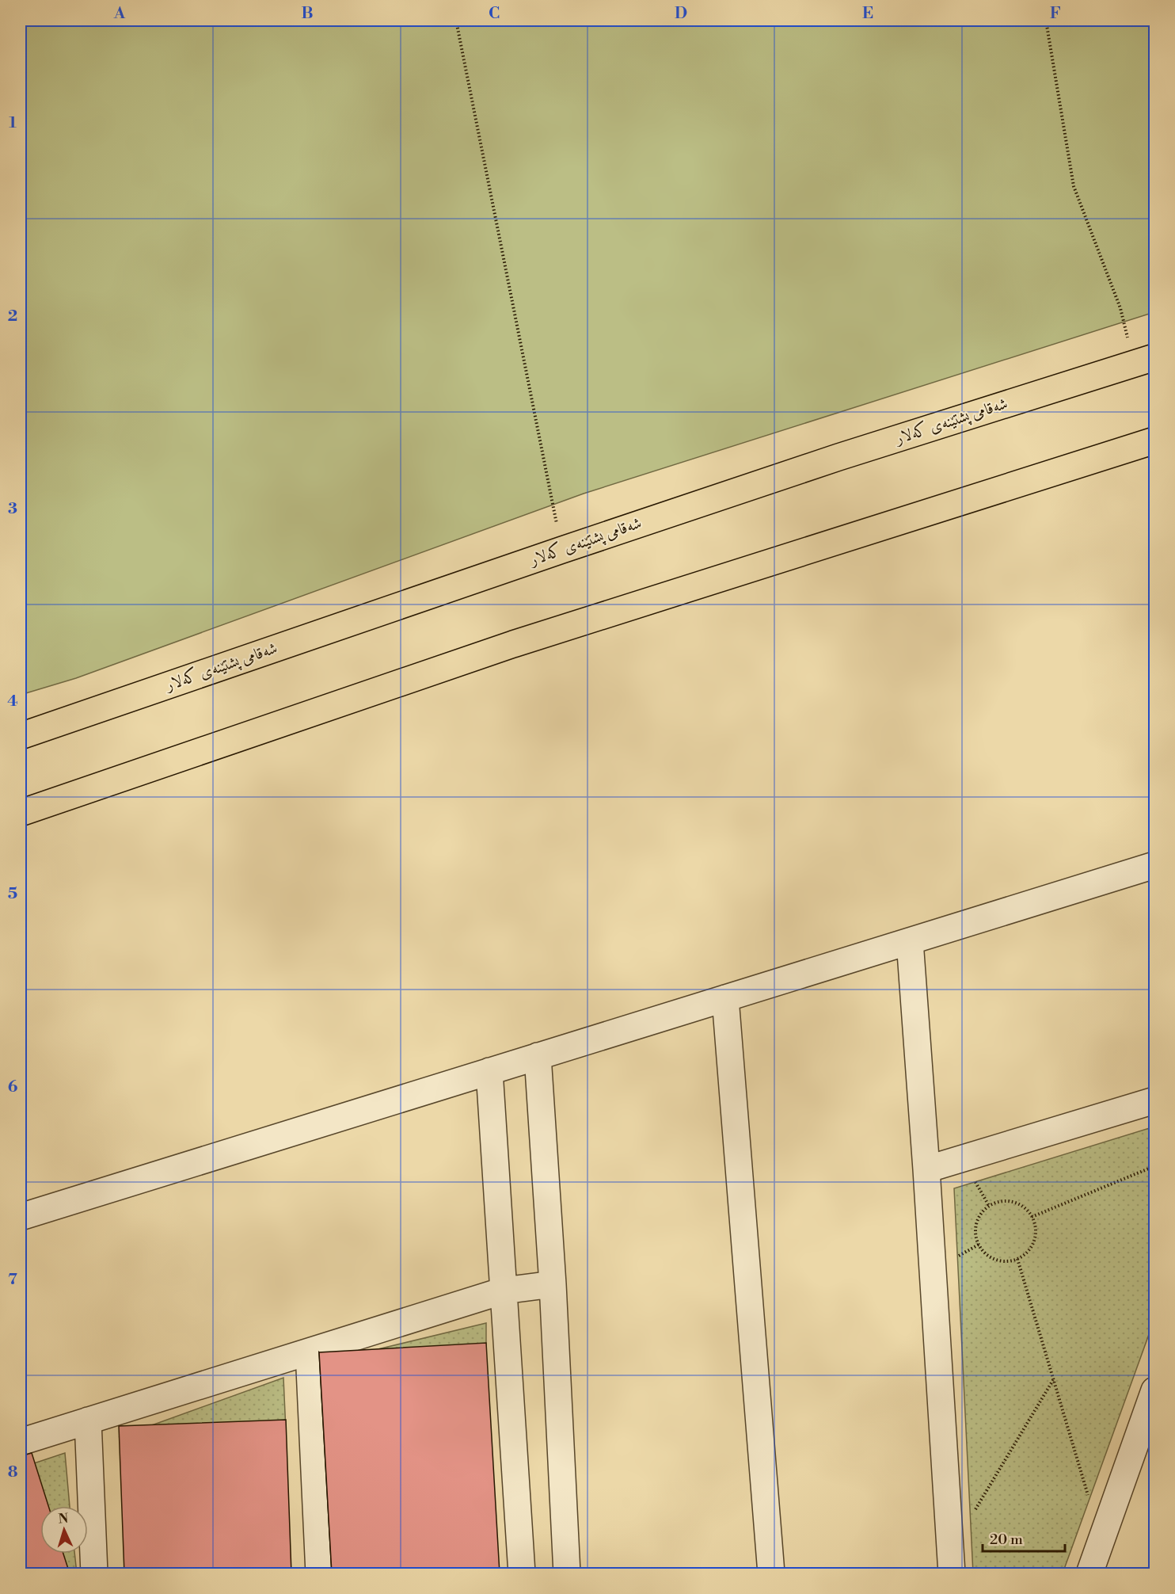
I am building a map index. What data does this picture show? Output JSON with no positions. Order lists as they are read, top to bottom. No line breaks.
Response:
{"streets":{"highway":["شەقامی پشتێنەی کەلار"]},"scale_bar":"20 m","north":"top","grid":{"columns":["A","B","C","D","E","F"],"rows":["1","2","3","4","5","6","7","8"]}}
